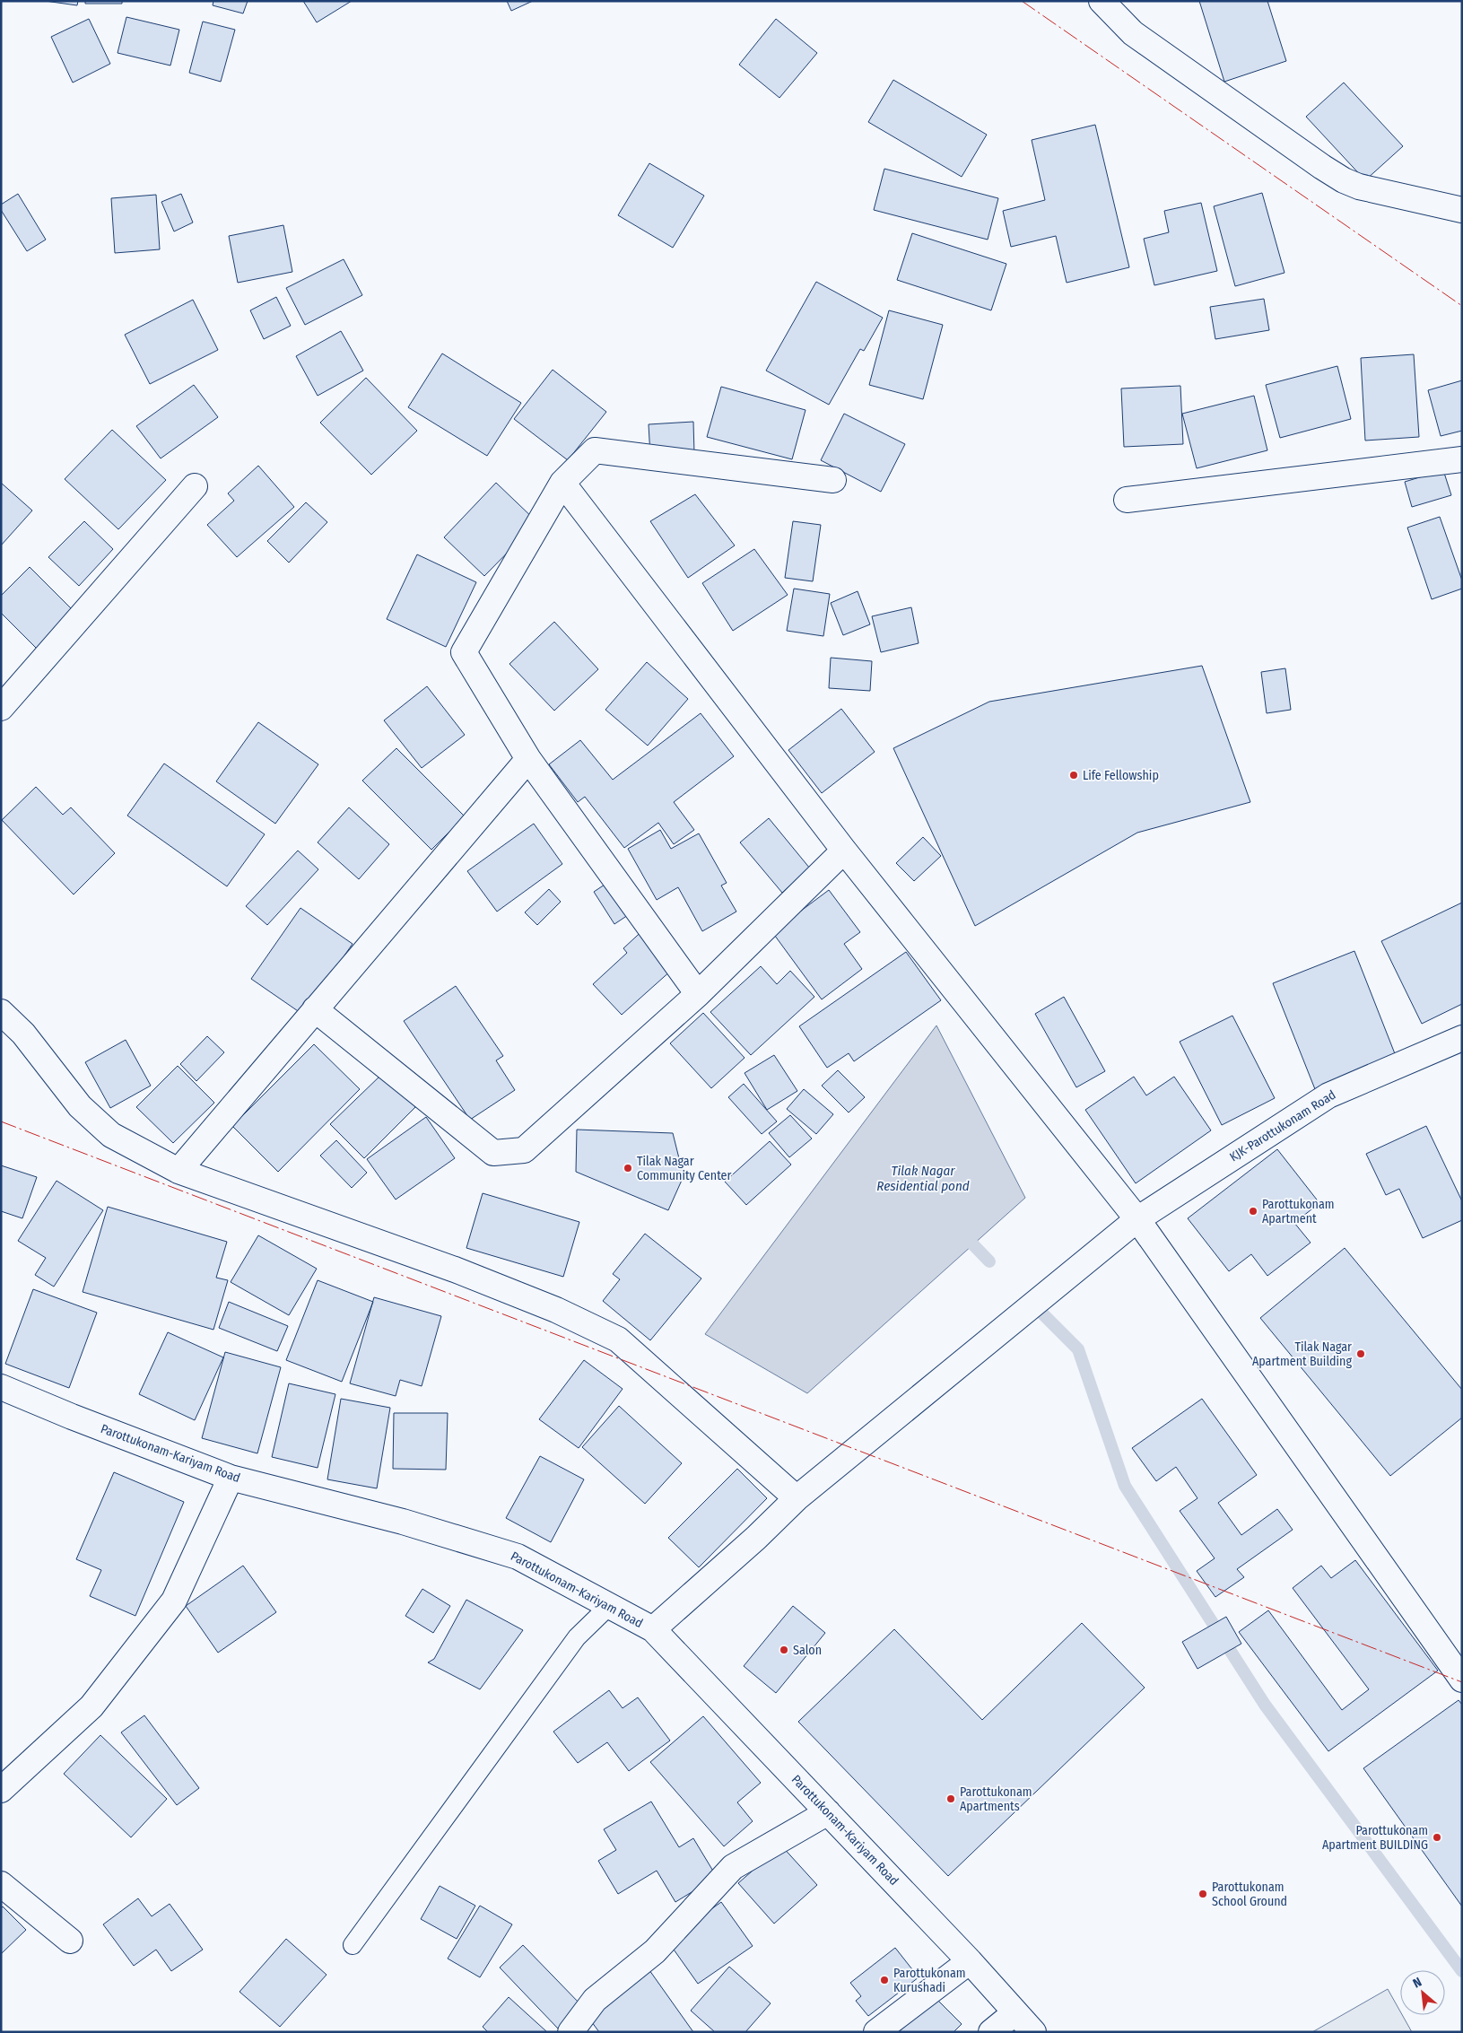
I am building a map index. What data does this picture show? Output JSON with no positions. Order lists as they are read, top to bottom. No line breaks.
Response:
{"streets":{"street":["KJK-Parottukonam Road","Parottukonam-Kariyam Road"]},"crossings":[["KJK-Parottukonam Road","Parottukonam-Kariyam Road"]],"water":["Tilak Nagar Residential pond"],"places":["Life Fellowship","Tilak Nagar Community Center","Parottukonam Apartment","Tilak Nagar Apartment Building","Salon","Parottukonam Apartments","Parottukonam Apartment BUILDING","Parottukonam School Ground","Parottukonam Kurushadi"],"north":"top left"}
